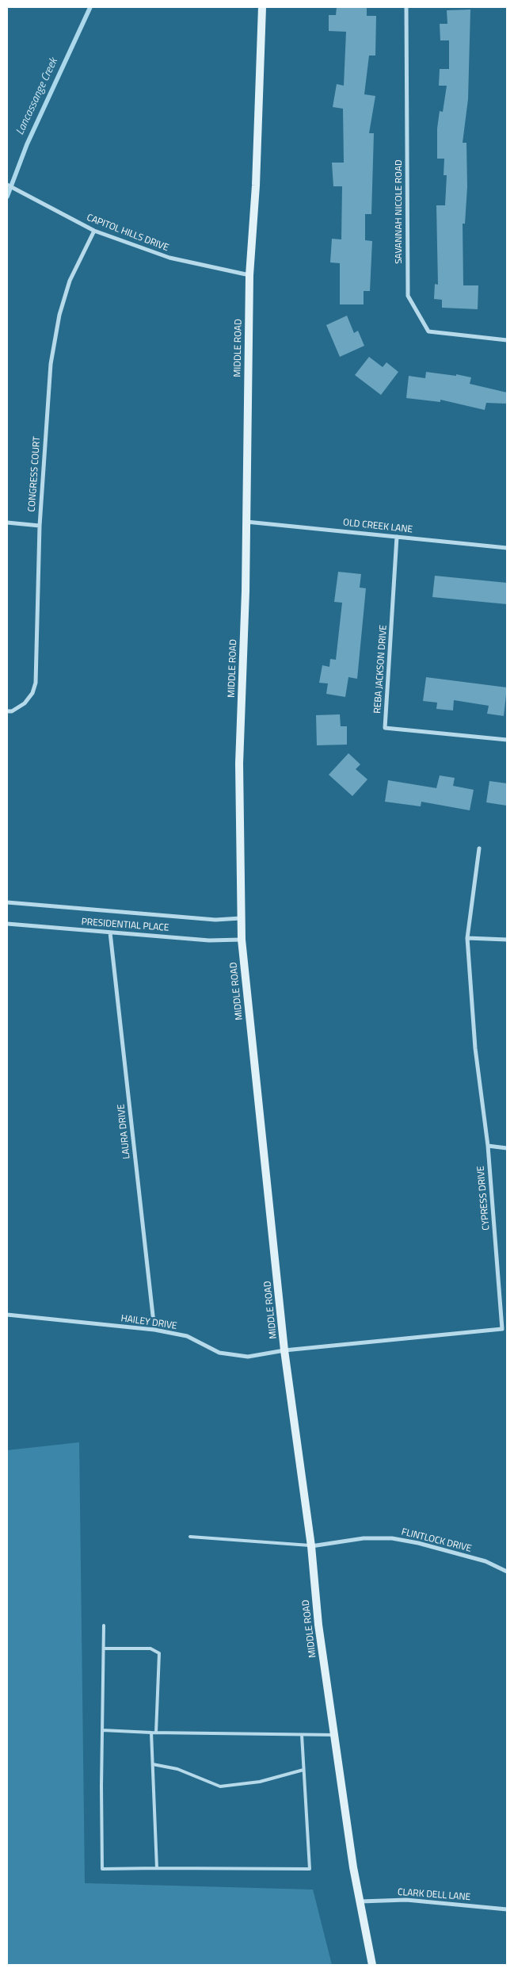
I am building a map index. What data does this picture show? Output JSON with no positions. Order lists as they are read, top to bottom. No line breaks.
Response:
{"streets":{"main road":["MIDDLE ROAD"],"street":["SAVANNAH NICOLE ROAD","CAPITOL HILLS DRIVE","CONGRESS COURT","OLD CREEK LANE","REBA JACKSON DRIVE","PRESIDENTIAL PLACE","LAURA DRIVE","CYPRESS DRIVE","HAILEY DRIVE","FLINTLOCK DRIVE","CLARK DELL LANE"]},"crossings":[["CAPITOL HILLS DRIVE","MIDDLE ROAD"],["CAPITOL HILLS DRIVE","CONGRESS COURT"],["MIDDLE ROAD","OLD CREEK LANE"],["MIDDLE ROAD","PRESIDENTIAL PLACE"],["MIDDLE ROAD","HAILEY DRIVE"],["MIDDLE ROAD","FLINTLOCK DRIVE"],["MIDDLE ROAD","CLARK DELL LANE"],["OLD CREEK LANE","REBA JACKSON DRIVE"],["PRESIDENTIAL PLACE","LAURA DRIVE"],["LAURA DRIVE","HAILEY DRIVE"]],"water":["Lancassange Creek"]}
